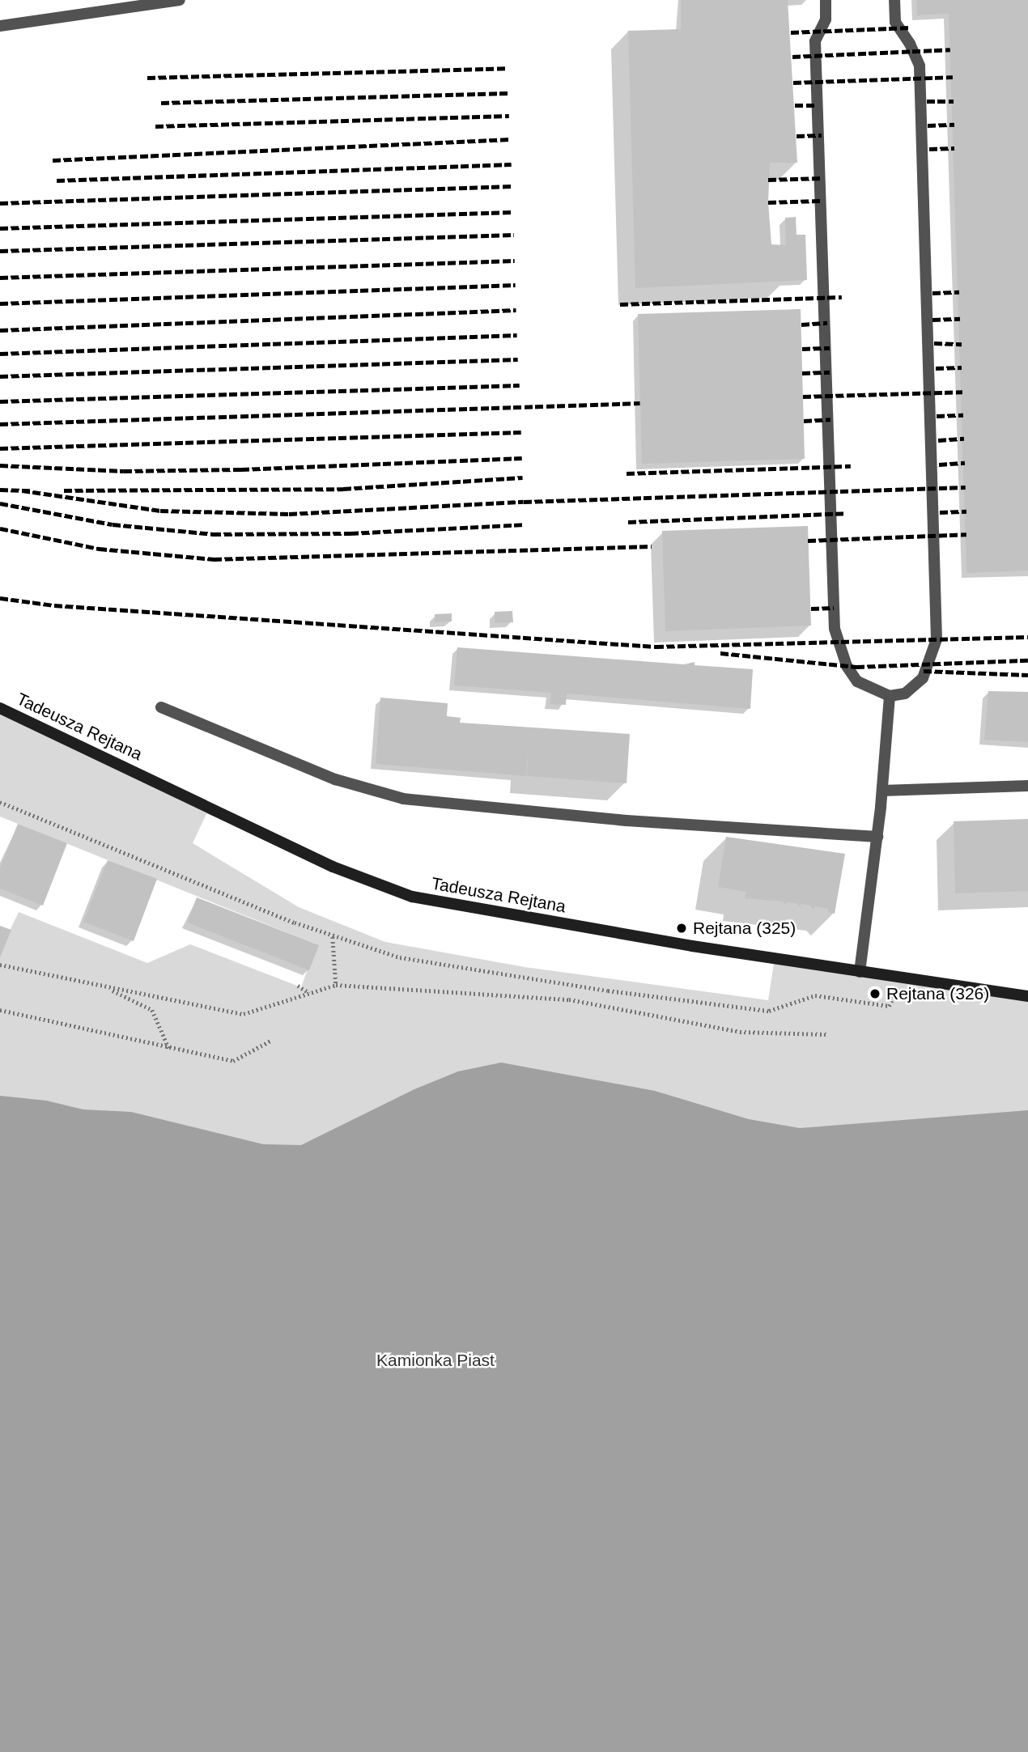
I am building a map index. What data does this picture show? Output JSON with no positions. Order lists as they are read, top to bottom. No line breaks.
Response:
{"streets":{"street":["Tadeusza Rejtana"]},"parks":["Kamionka Piast"],"places":["Rejtana (325)","Rejtana (326)"]}
